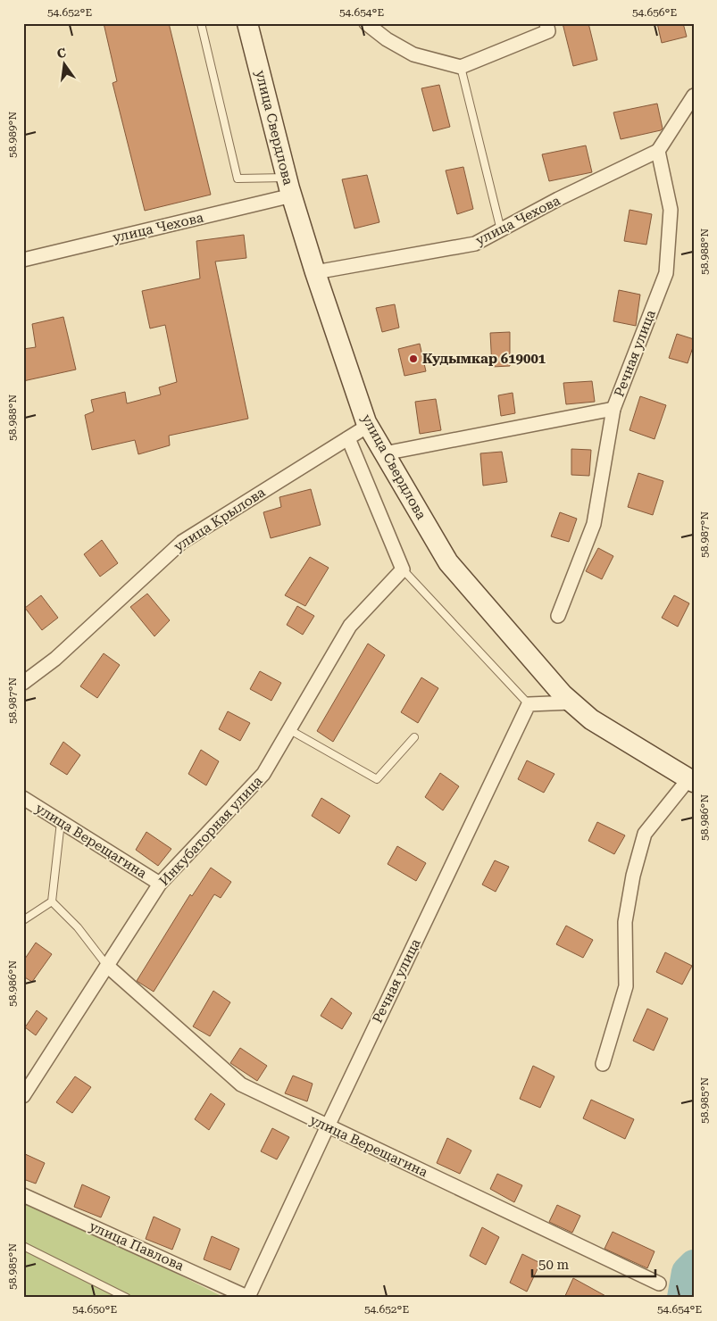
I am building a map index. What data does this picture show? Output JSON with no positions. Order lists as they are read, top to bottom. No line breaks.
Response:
{"streets":{"main road":["улица Свердлова"],"street":["улица Чехова","Речная улица","улица Крылова","Инкубаторная улица","улица Верещагина","улица Павлова"]},"crossings":[["улица Свердлова","улица Чехова"],["улица Свердлова","улица Крылова"],["улица Чехова","Речная улица"],["Речная улица","улица Верещагина"],["Речная улица","улица Павлова"],["Инкубаторная улица","улица Верещагина"]],"places":["Кудымкар 619001"],"scale_bar":"50 m","north":"top","coordinates":["54.652°E","54.654°E","54.656°E","58.989°N","58.988°N","58.987°N","58.986°N","58.985°N","54.650°E"]}
